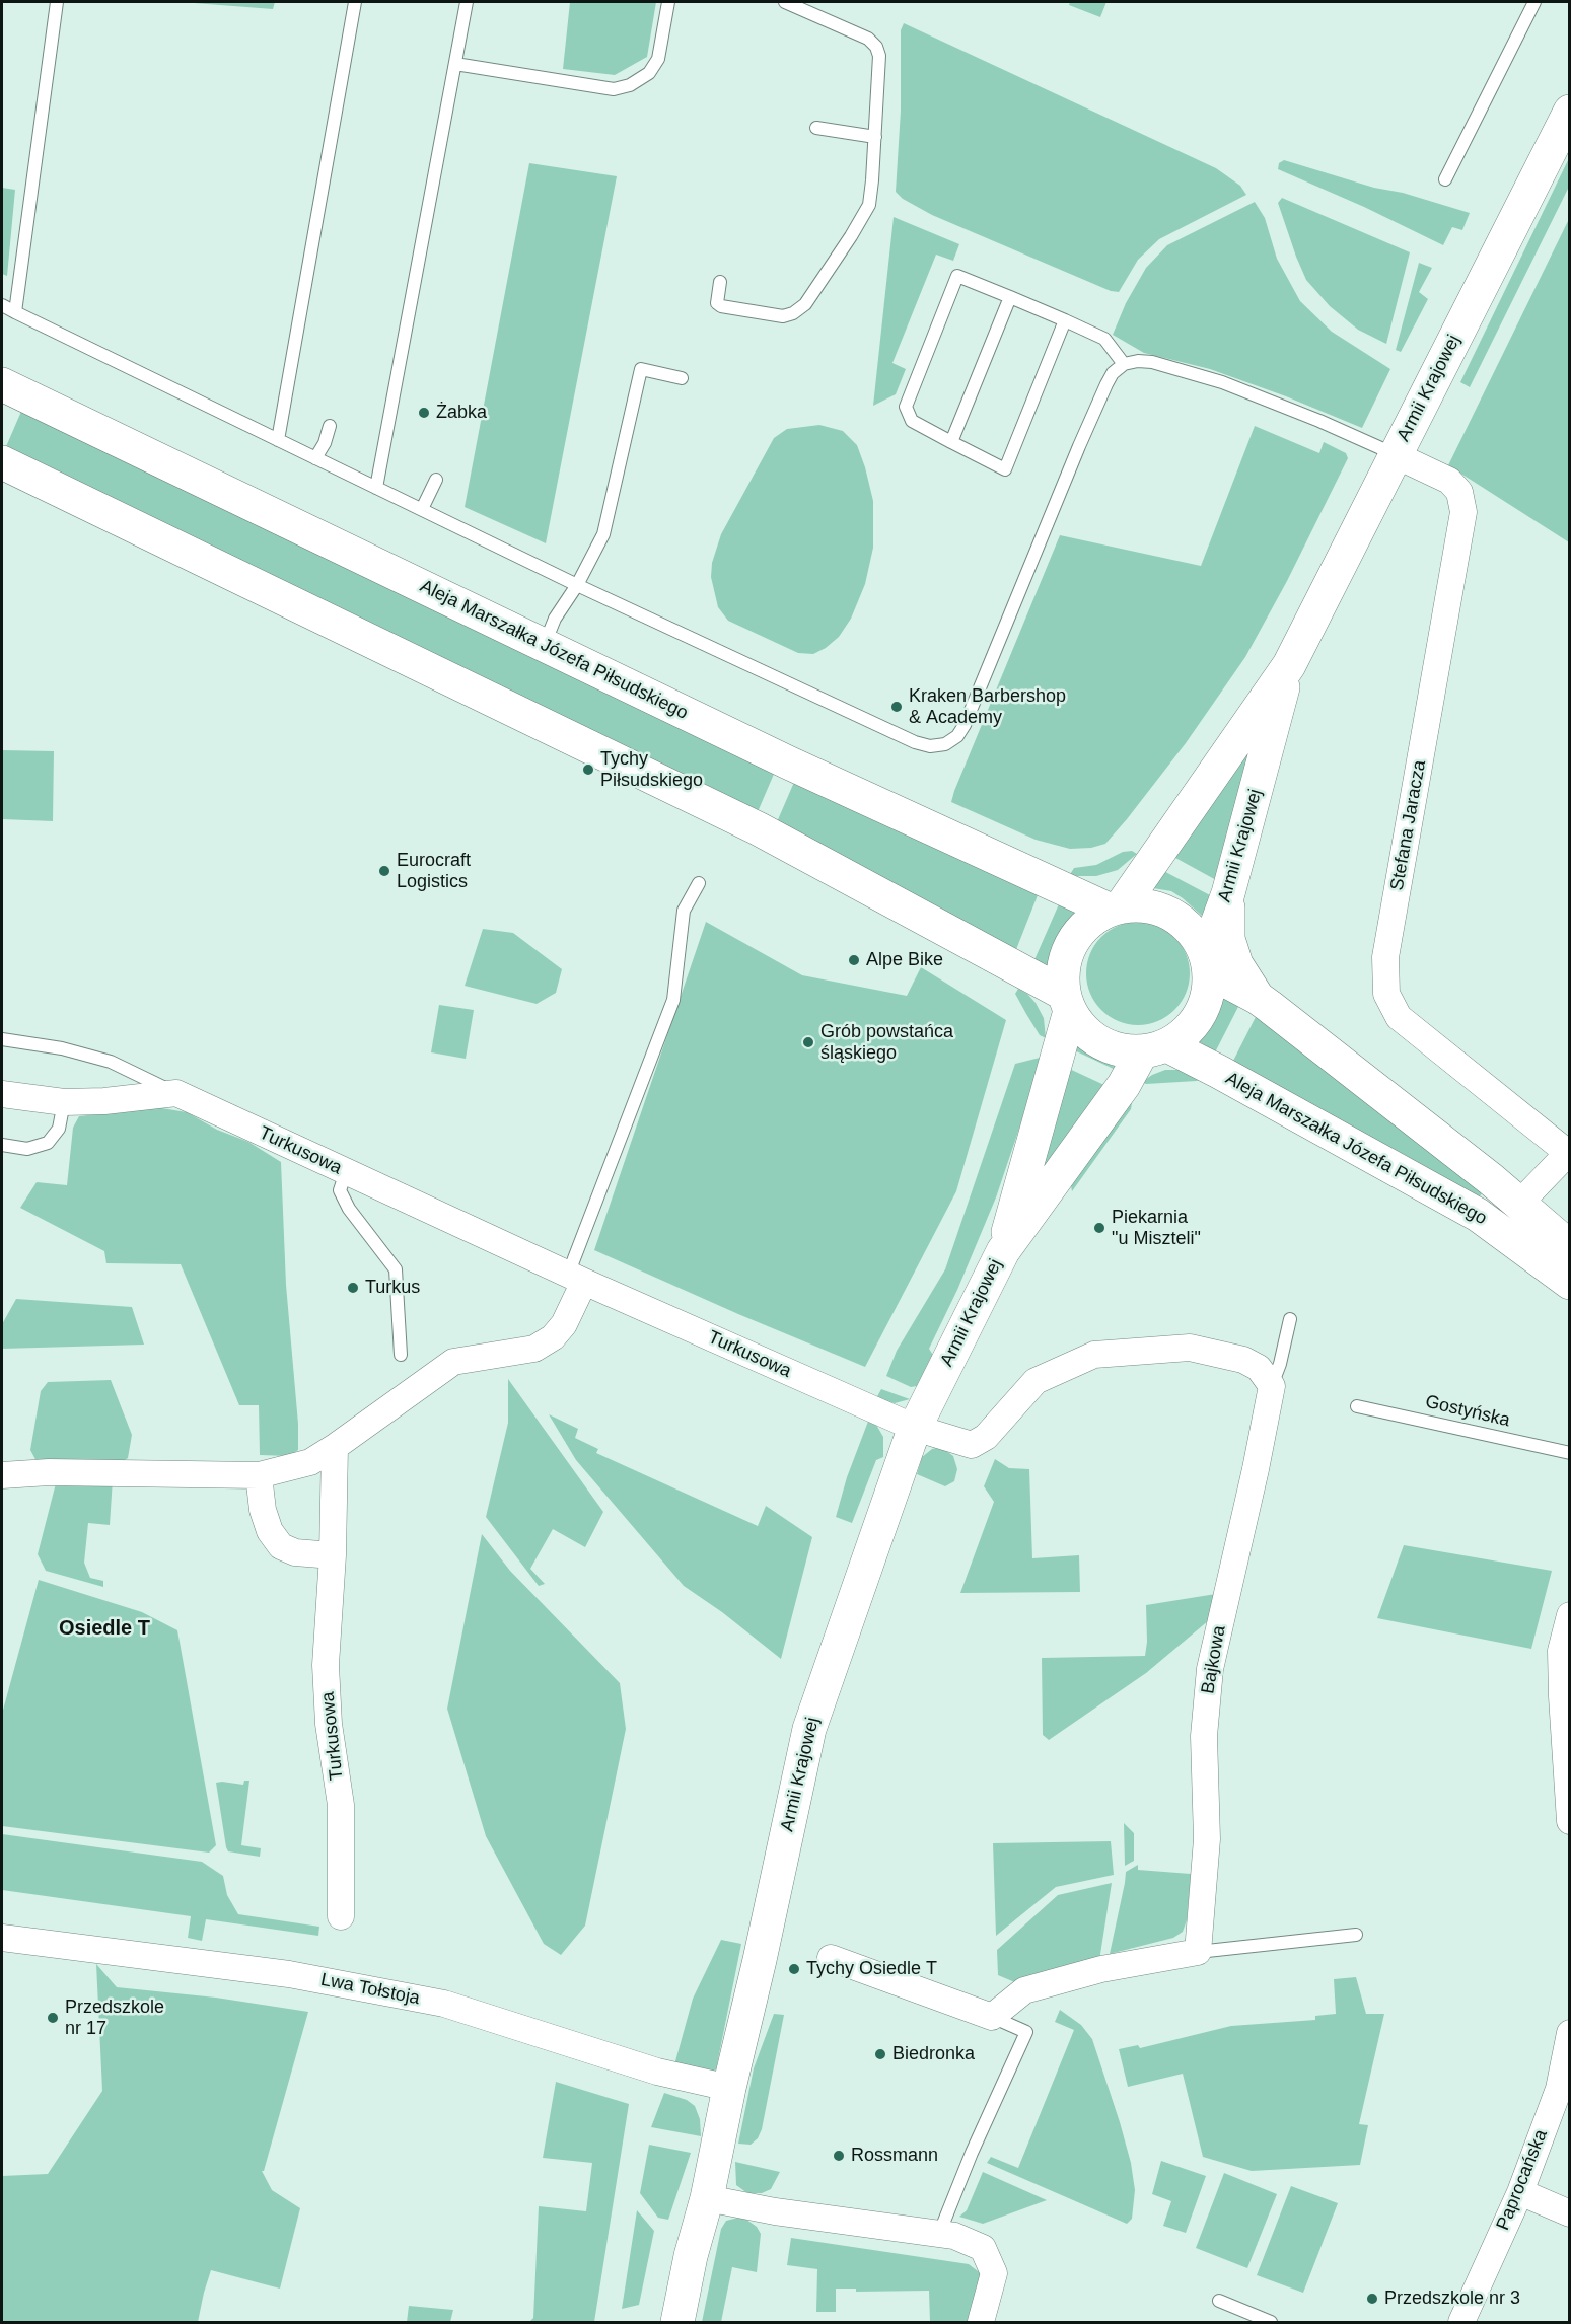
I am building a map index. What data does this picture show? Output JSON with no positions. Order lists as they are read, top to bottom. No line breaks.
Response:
{"streets":{"main road":["Armii Krajowej","Aleja Marszałka Józefa Piłsudskiego"],"street":["Stefana Jaracza","Turkusowa","Bajkowa","Lwa Tołstoja","Paprocańska"],"lane":["Gostyńska"]},"crossings":[["Armii Krajowej","Aleja Marszałka Józefa Piłsudskiego"],["Armii Krajowej","Stefana Jaracza"],["Armii Krajowej","Turkusowa"],["Armii Krajowej","Lwa Tołstoja"],["Aleja Marszałka Józefa Piłsudskiego","Stefana Jaracza"]],"districts":["Osiedle T"],"places":["Żabka","Kraken Barbershop & Academy","Tychy Piłsudskiego","Eurocraft Logistics","Alpe Bike","Grób powstańca śląskiego","Piekarnia \"u Miszteli\"","Turkus","Tychy Osiedle T","Przedszkole nr 17","Biedronka","Rossmann","Przedszkole nr 3"]}
